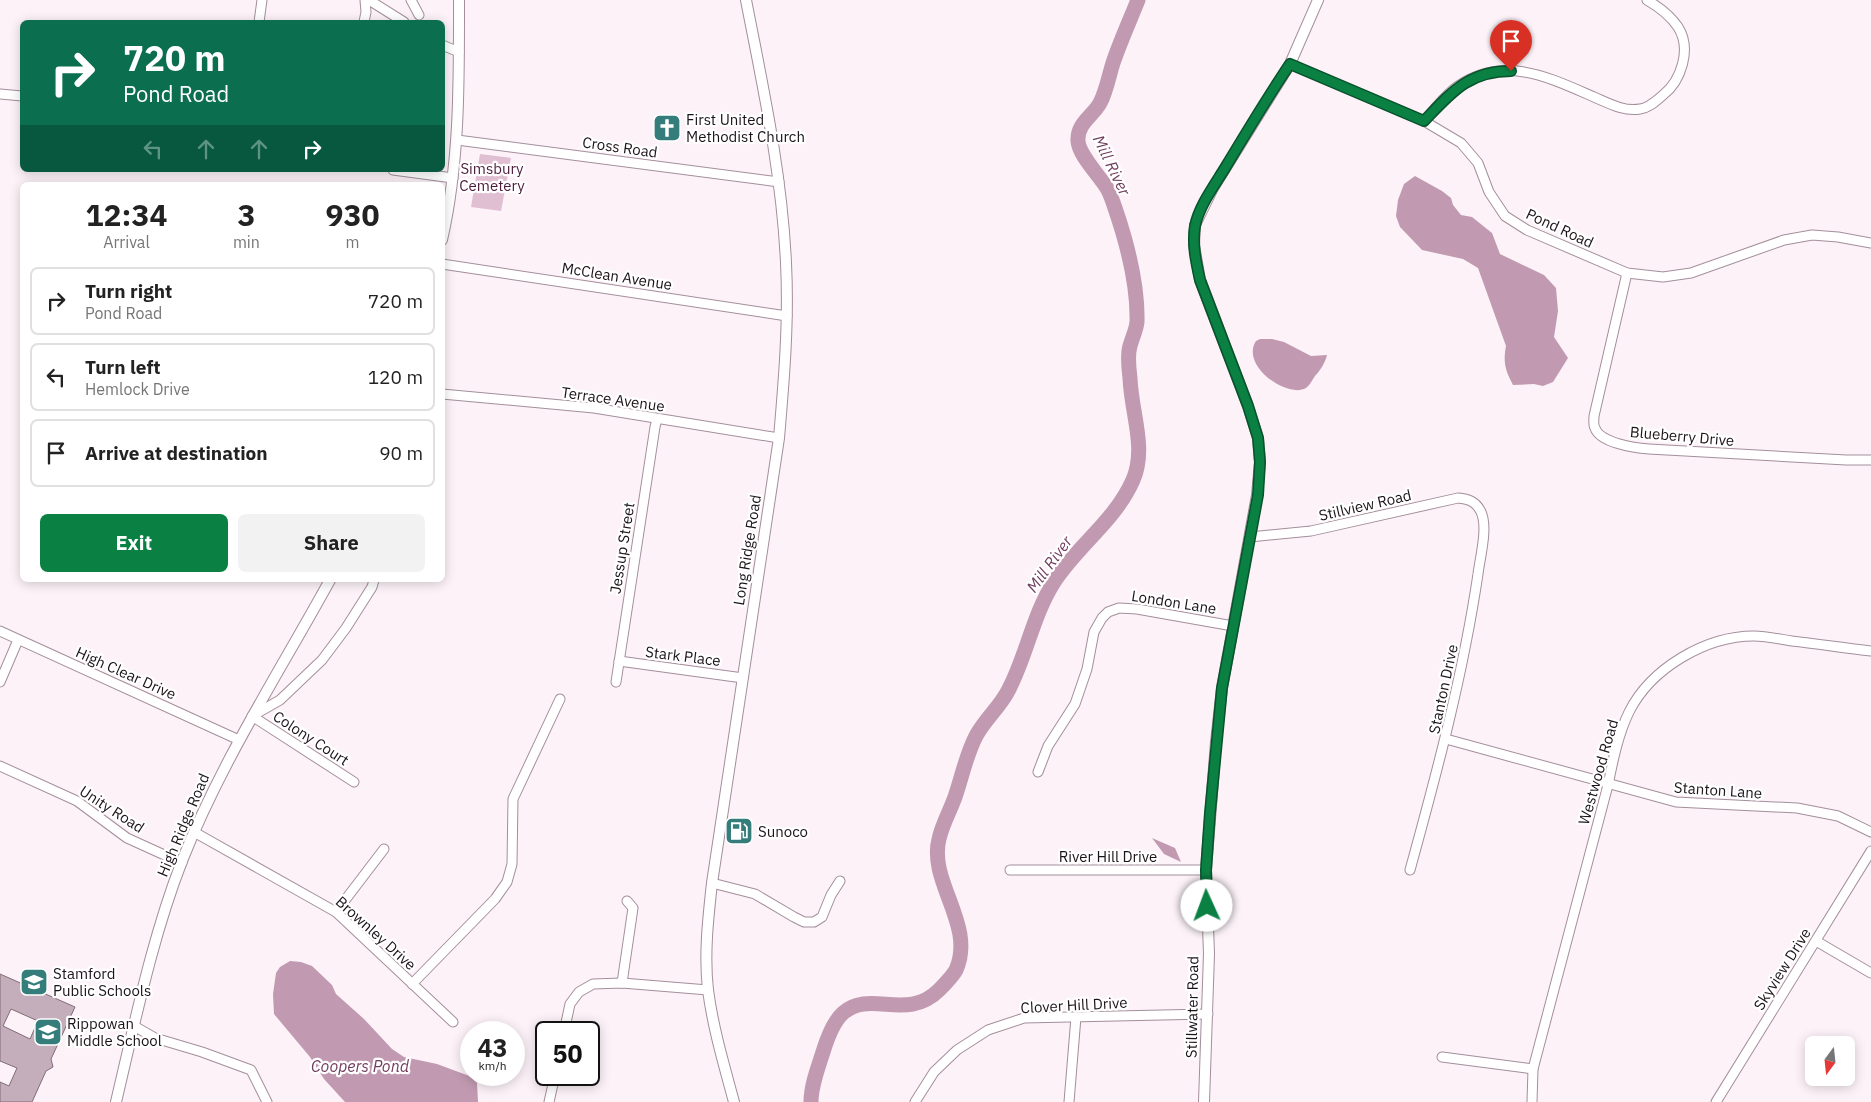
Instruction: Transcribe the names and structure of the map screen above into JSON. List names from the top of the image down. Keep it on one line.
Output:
{"streets":{"main road":["Long Ridge Road","High Ridge Road","Stillwater Road"],"street":["Cross Road","Pond Road","McClean Avenue","Terrace Avenue","Blueberry Drive","Stillview Road","Jessup Street","London Lane","Stark Place","High Clear Drive","Stanton Drive","Colony Court","Westwood Road","Stanton Lane","Unity Road","River Hill Drive","Brownley Drive","Skyview Drive","Clover Hill Drive"]},"crossings":[["Cross Road","Long Ridge Road"],["Pond Road","Blueberry Drive"],["Pond Road","Stillwater Road"],["McClean Avenue","Long Ridge Road"],["Terrace Avenue","Jessup Street"],["Terrace Avenue","Long Ridge Road"],["Stillview Road","Stanton Drive"],["Stillview Road","Stillwater Road"],["Jessup Street","Stark Place"],["Long Ridge Road","Stark Place"],["London Lane","Stillwater Road"],["High Clear Drive","High Ridge Road"],["Stanton Drive","Stanton Lane"],["Colony Court","High Ridge Road"],["Westwood Road","Stanton Lane"],["Unity Road","High Ridge Road"],["High Ridge Road","Brownley Drive"],["River Hill Drive","Stillwater Road"],["Clover Hill Drive","Stillwater Road"]],"water":["Mill River","Coopers Pond"],"parks":["Simsbury Cemetery"],"places":{"church":["First United Methodist Church"],"fuel station":["Sunoco"],"school or university":["Stamford Public Schools","Rippowan Middle School"]},"north":"bottom","page":{"turn":["720 m","Pond Road"],"eta":["12:34","Arrival","3","min","930","m"],"list":[{"name":"Turn right","note":"Pond Road","value":"720 m"},{"name":"Turn left","note":"Hemlock Drive","value":"120 m"},{"name":"Arrive at destination","value":"90 m"}],"buttons":["Exit","Share"],"speed":"43 km/h","limit":"50"}}
